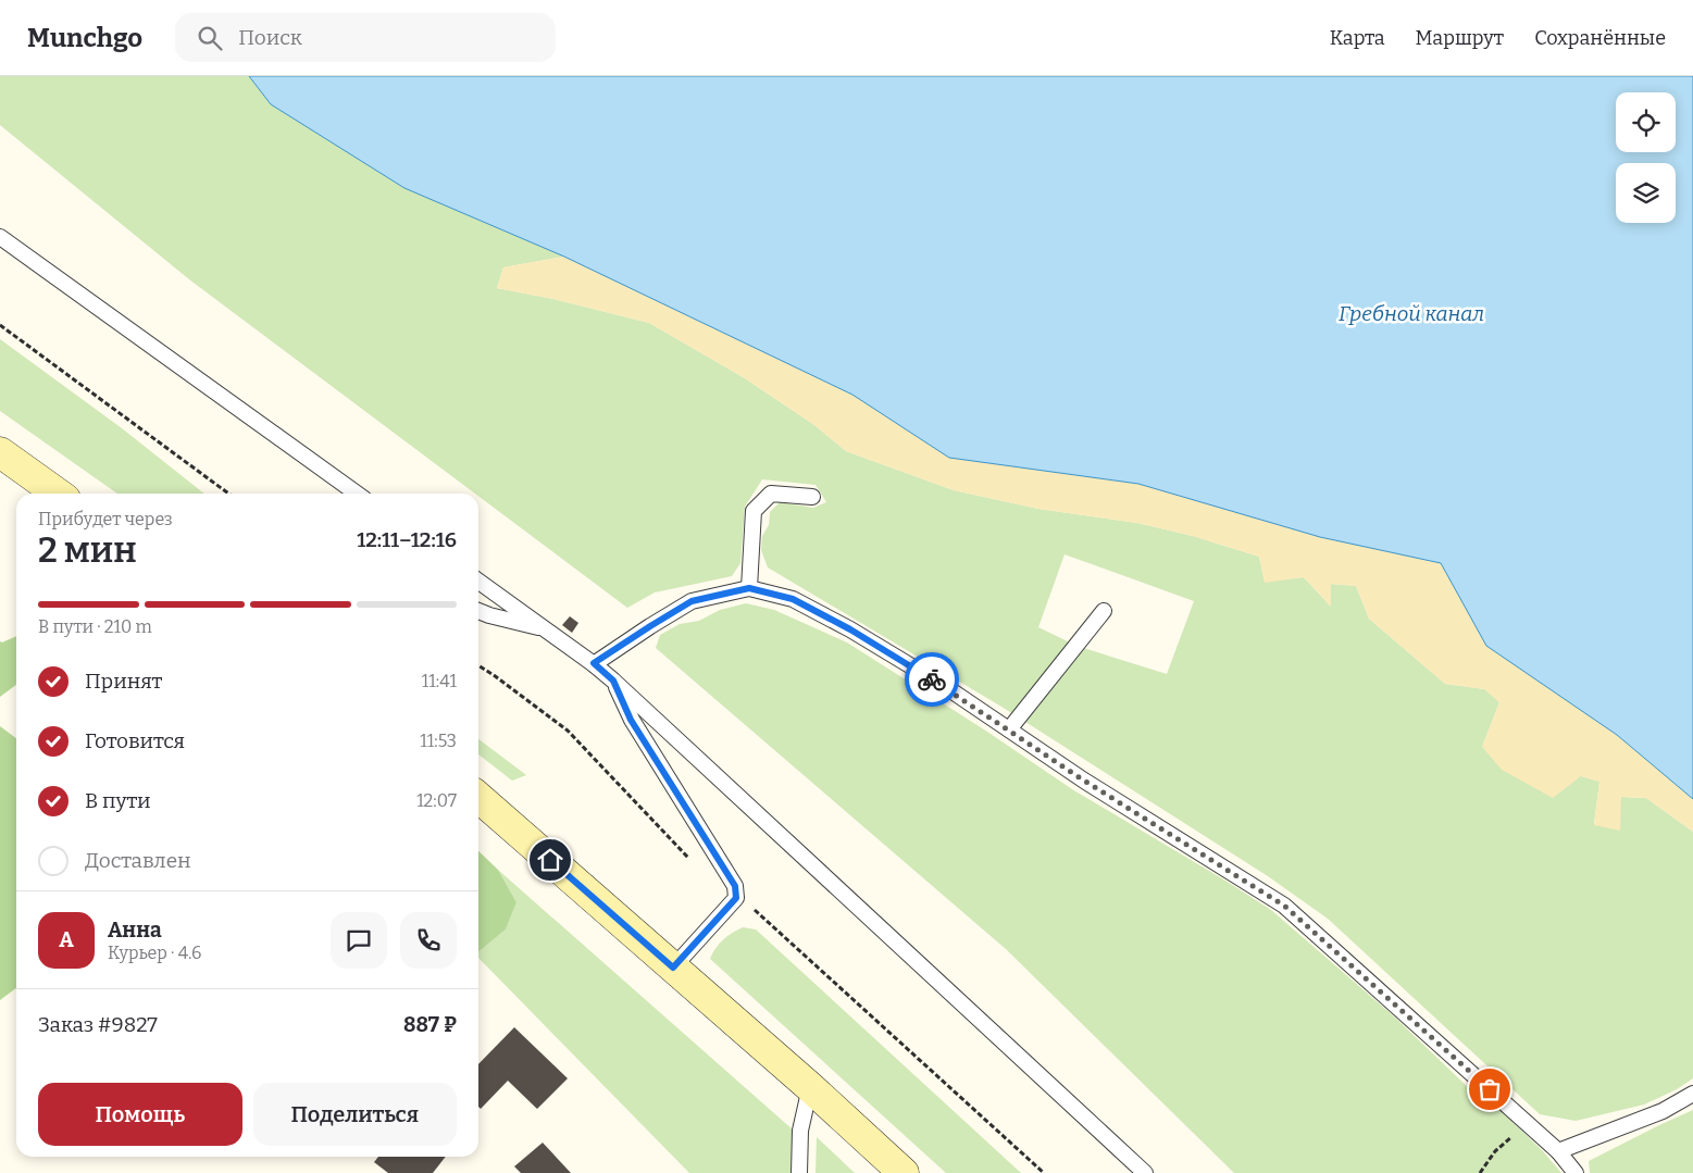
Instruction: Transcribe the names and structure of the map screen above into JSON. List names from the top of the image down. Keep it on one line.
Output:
{"water":["Гребной канал"],"page":{"header":"Munchgo","search":"Поиск","nav":["Карта","Маршрут","Сохранённые"],"heading":["2 мин","Прибудет через","12:11–12:16"],"panel":["Анна","Курьер · 4.6","Заказ #9827","887 ₽"],"bar":"В пути · 210 m","list":[["Принят","11:41"],["Готовится","11:53"],["В пути","12:07"],"Доставлен"],"round":"А","buttons":["Помощь","Поделиться"]}}
